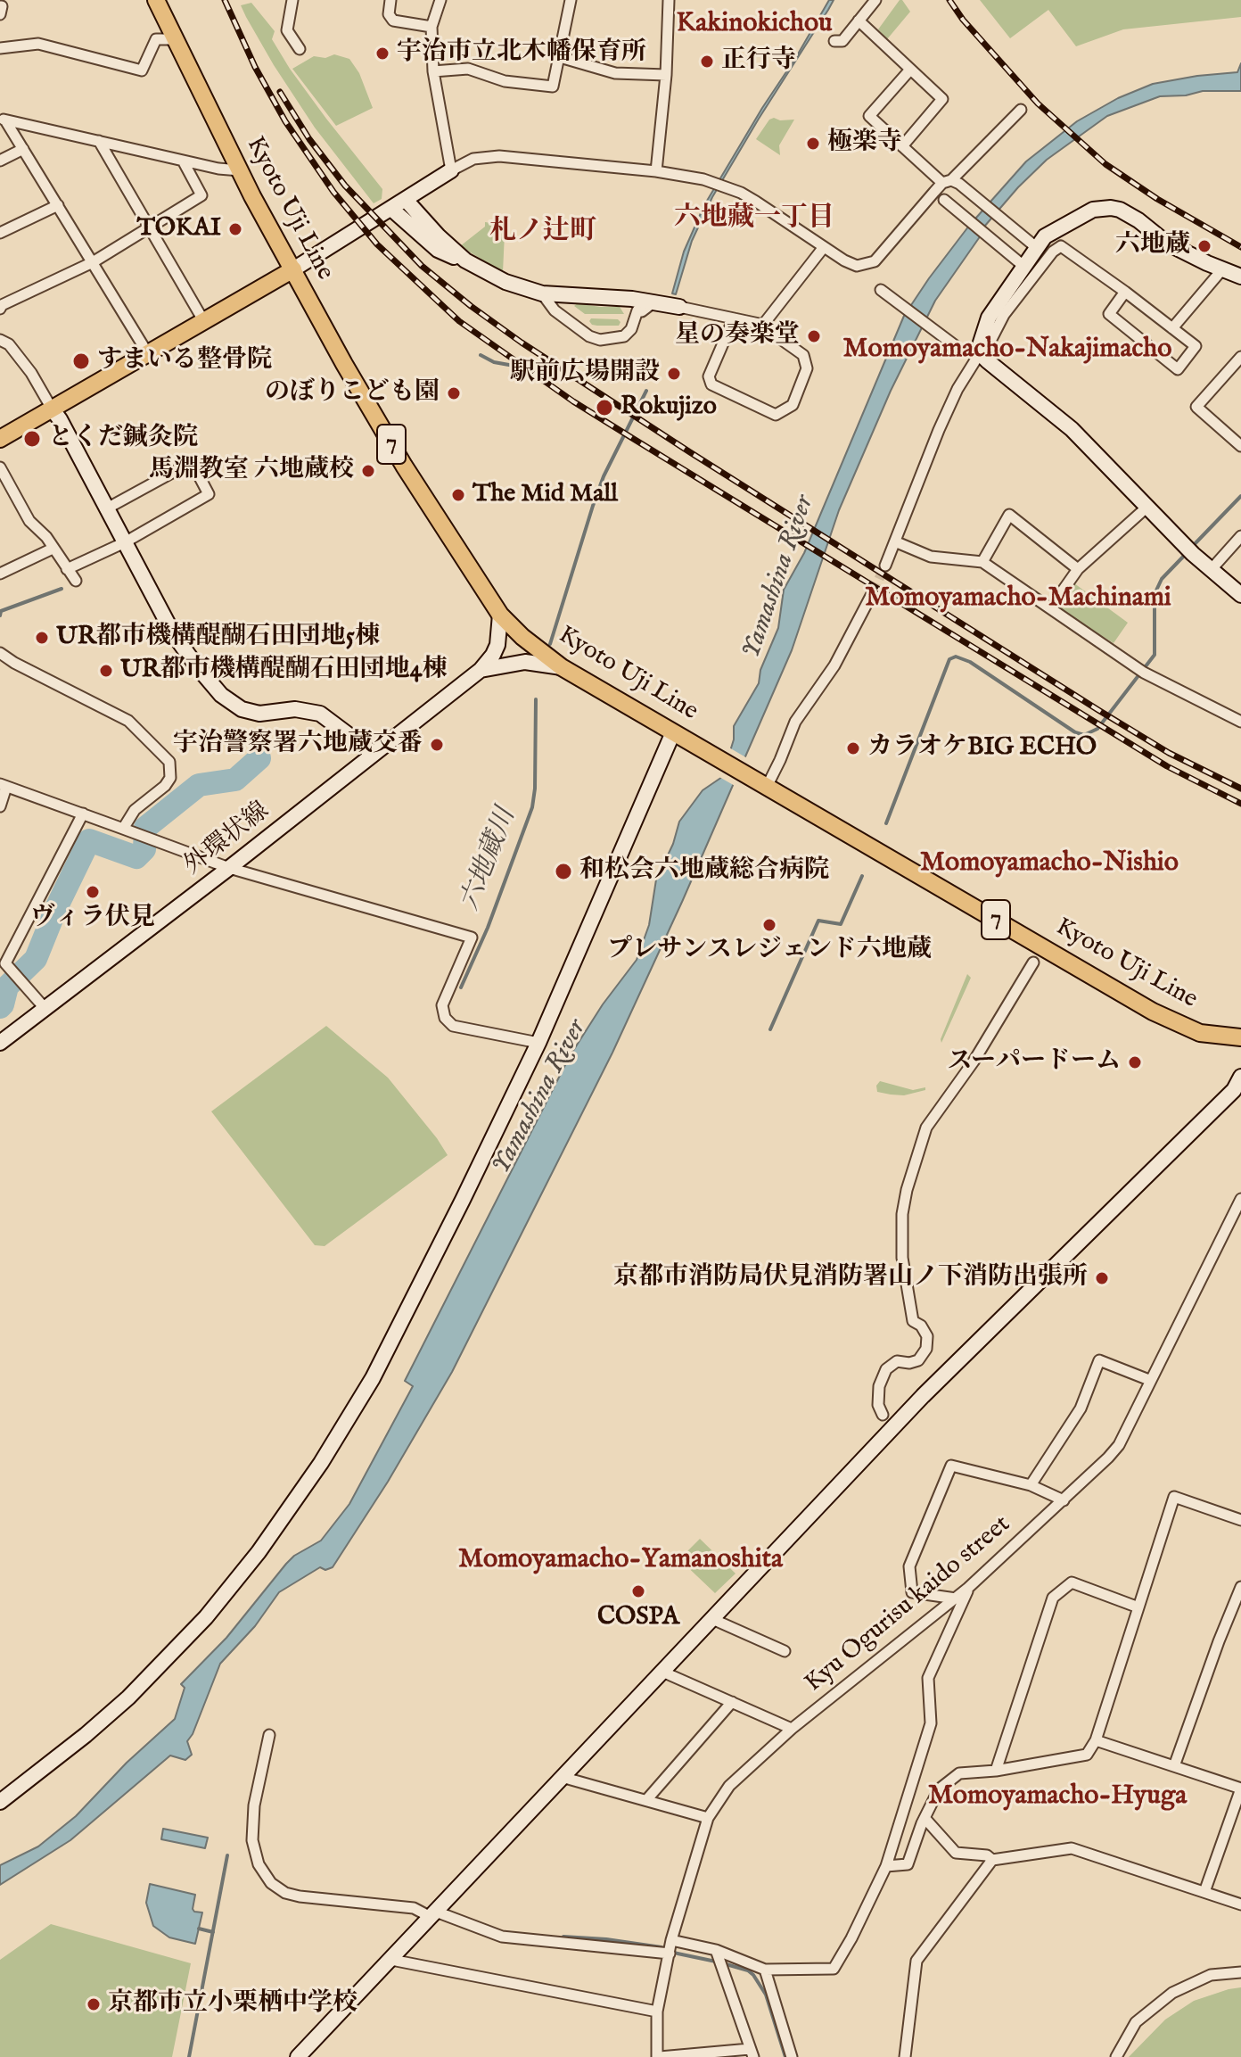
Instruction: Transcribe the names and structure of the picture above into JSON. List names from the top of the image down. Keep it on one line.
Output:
{"streets":{"main road":["Kyoto Uji Line","7"],"street":["外環状線","Kyu Ogurisu kaido street"]},"crossings":[["Kyoto Uji Line","外環状線"]],"districts":["Kakinokichou","六地藏一丁目","札ノ辻町","Momoyamacho-Nakajimacho","Momoyamacho-Machinami","Momoyamacho-Nishio","Momoyamacho-Yamanoshita","Momoyamacho-Hyuga"],"water":["Yamashina River","六地蔵川"],"places":["宇治市立北木幡保育所","正行寺","極楽寺","TOKAI","六地蔵","星の奏楽堂","すまいる整骨院","駅前広場開設","のぼりこども園","Rokujizo","とくだ鍼灸院","馬淵教室 六地蔵校","The Mid Mall","UR都市機構醍醐石田団地5棟","UR都市機構醍醐石田団地4棟","宇治警察署六地蔵交番","カラオケBIG ECHO","和松会六地蔵総合病院","ヴィラ伏見","プレサンスレジェンド六地蔵","スーパードーム","京都市消防局伏見消防署山ノ下消防出張所","COSPA","京都市立小栗栖中学校"]}
